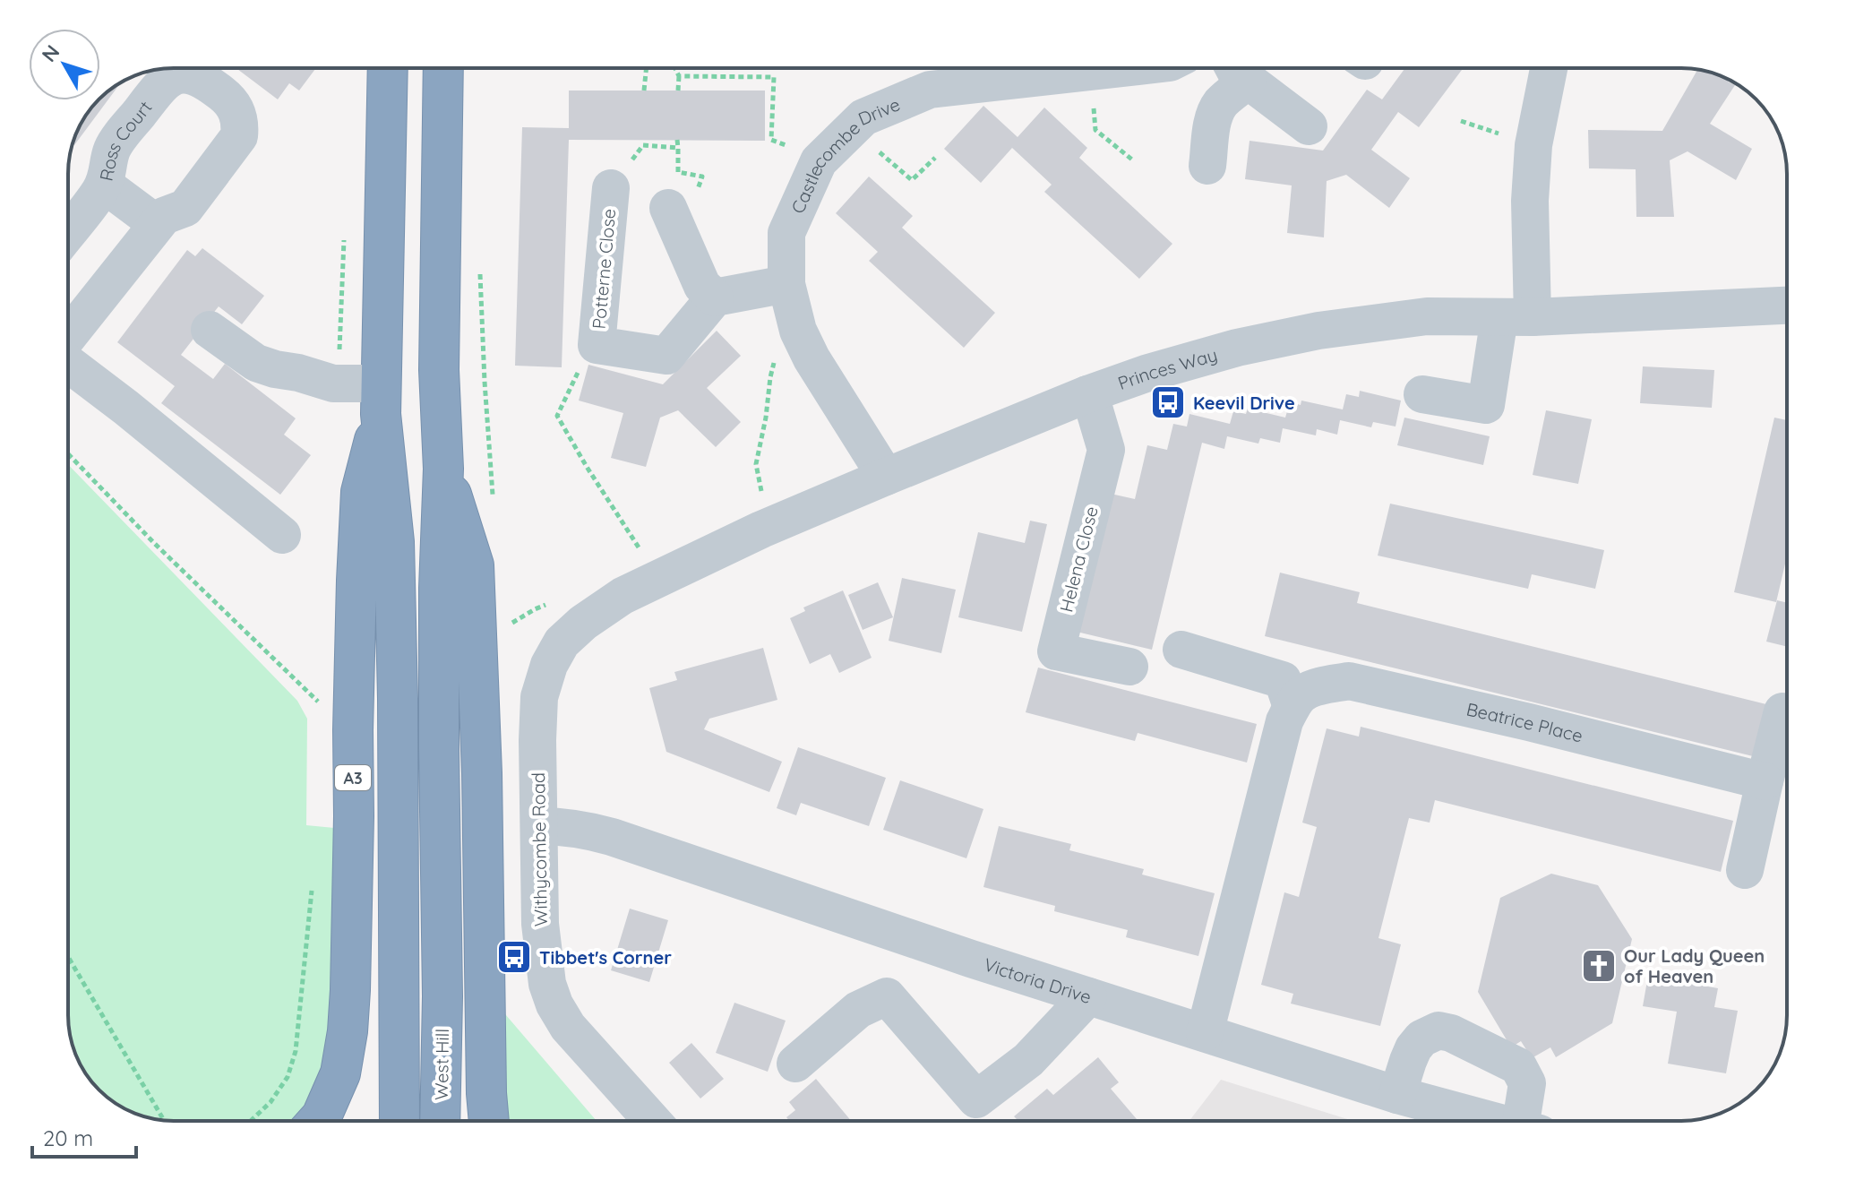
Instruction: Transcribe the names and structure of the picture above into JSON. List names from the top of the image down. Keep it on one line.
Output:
{"streets":{"highway":["A3","West Hill"],"street":["Ross Court","Castlecombe Drive","Potterne Close","Princes Way","Helena Close","Beatrice Place","Withycombe Road","Victoria Drive"]},"crossings":[["Castlecombe Drive","Princes Way"],["Princes Way","Helena Close"],["Princes Way","Withycombe Road"],["Withycombe Road","Victoria Drive"]],"places":{"bus stop":["Keevil Drive","Tibbet's Corner"],"church":["Our Lady Queen of Heaven"]},"scale_bar":"20 m","north":"top left"}
